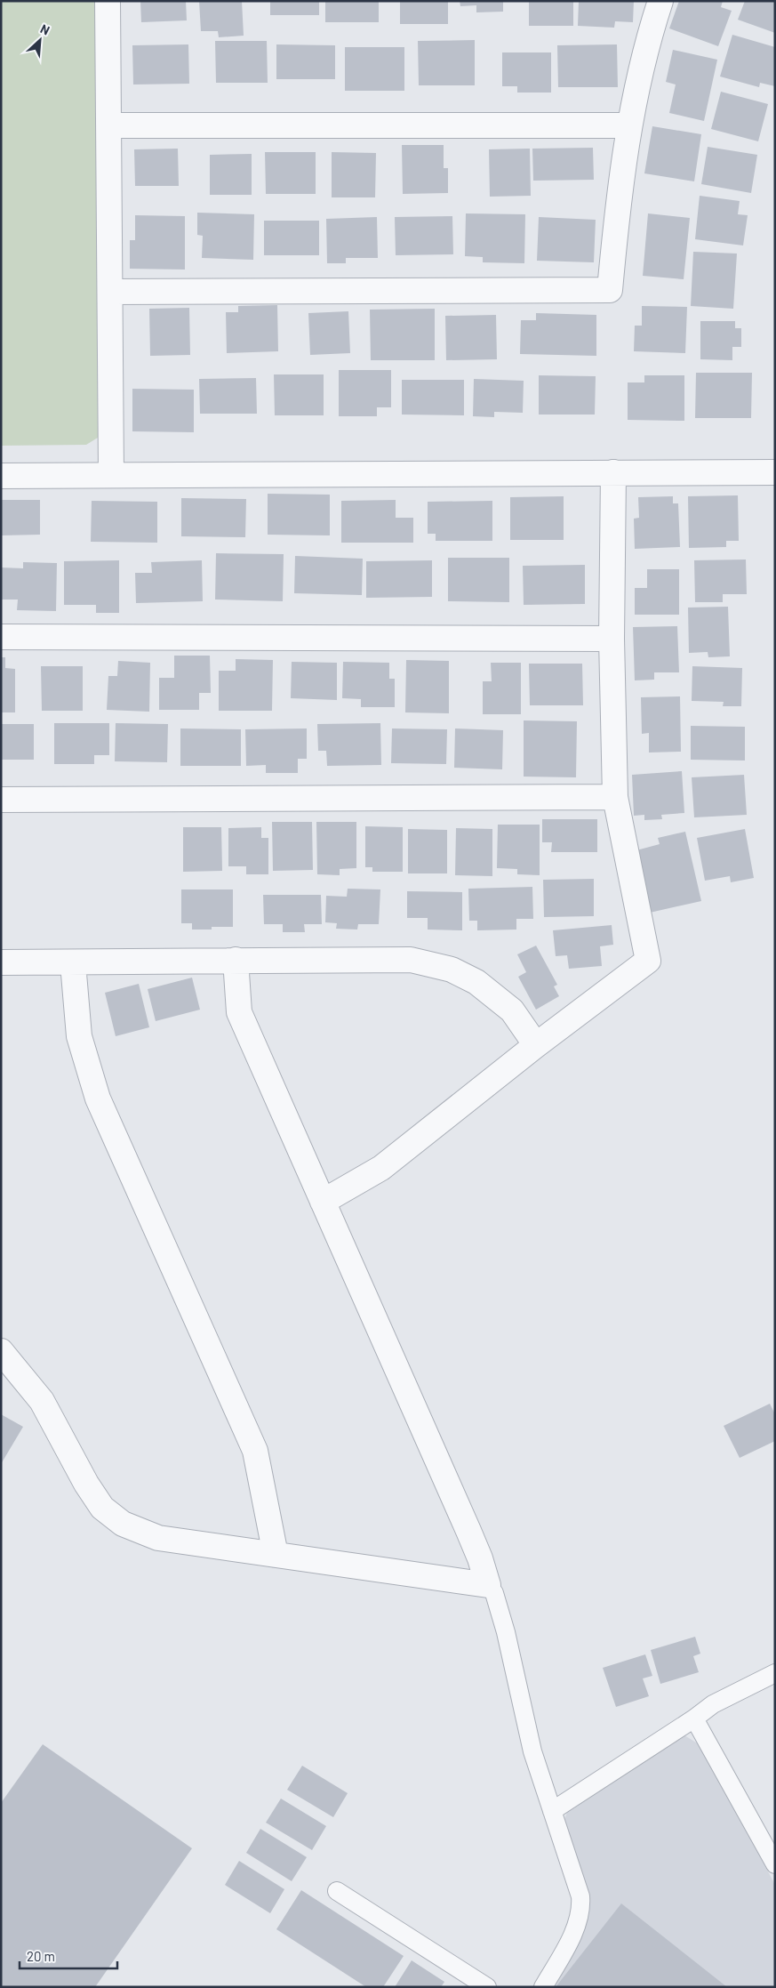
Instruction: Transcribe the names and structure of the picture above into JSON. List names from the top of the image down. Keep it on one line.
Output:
{"scale_bar":"20 m","north":"top right"}
